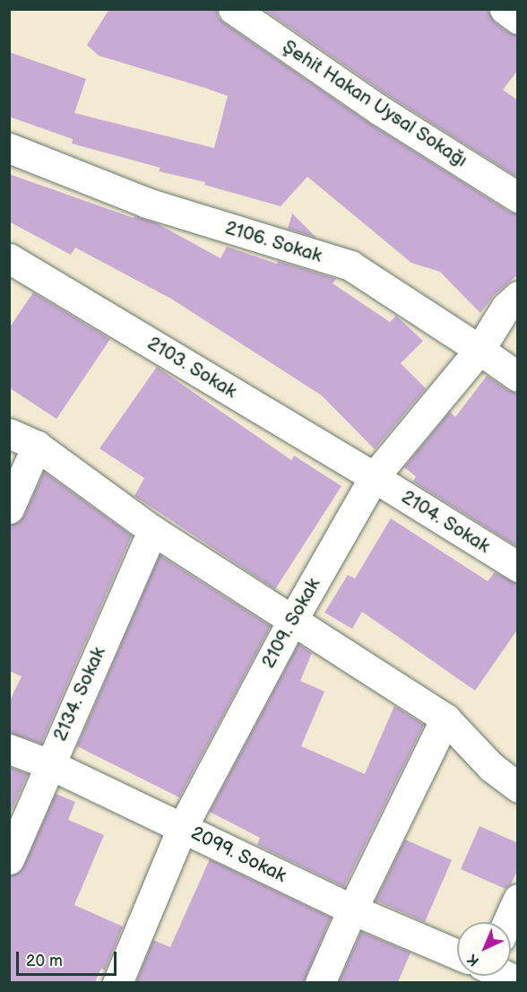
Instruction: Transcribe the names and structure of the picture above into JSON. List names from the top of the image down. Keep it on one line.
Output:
{"streets":{"street":["Şehit Hakan Uysal Sokağı","2106. Sokak","2103. Sokak","2104. Sokak","2109. Sokak","2134. Sokak","2099. Sokak"]},"crossings":[["2106. Sokak","2109. Sokak"],["2103. Sokak","2104. Sokak"],["2103. Sokak","2109. Sokak"],["2104. Sokak","2109. Sokak"],["2109. Sokak","2099. Sokak"],["2134. Sokak","2099. Sokak"]],"scale_bar":"20 m","north":"bottom left"}
